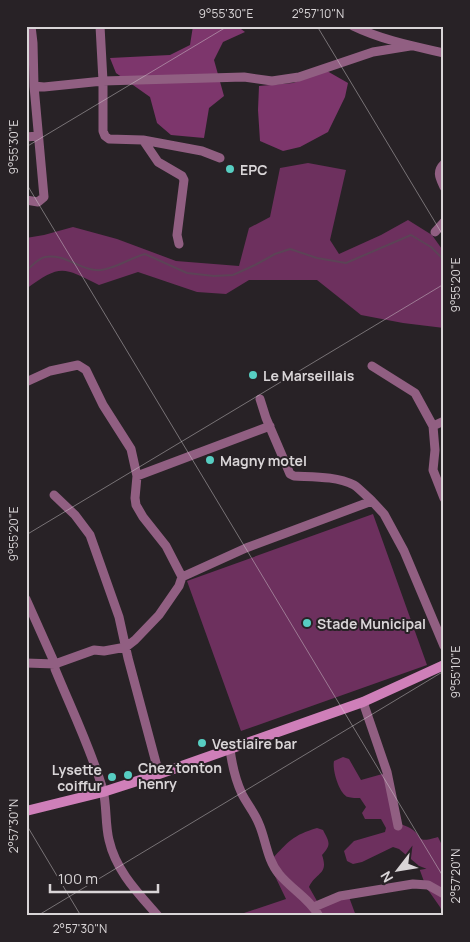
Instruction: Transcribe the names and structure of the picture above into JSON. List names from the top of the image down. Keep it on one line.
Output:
{"places":["EPC","Le Marseillais","Magny motel","Stade Municipal","Vestiaire bar","Chez tonton henry","Lysette coiffur"],"scale_bar":"100 m","north":"bottom left","coordinates":["9°55'30\"E","2°57'10\"N","9°55'20\"E","9°55'10\"E","2°57'30\"N","2°57'20\"N"]}
